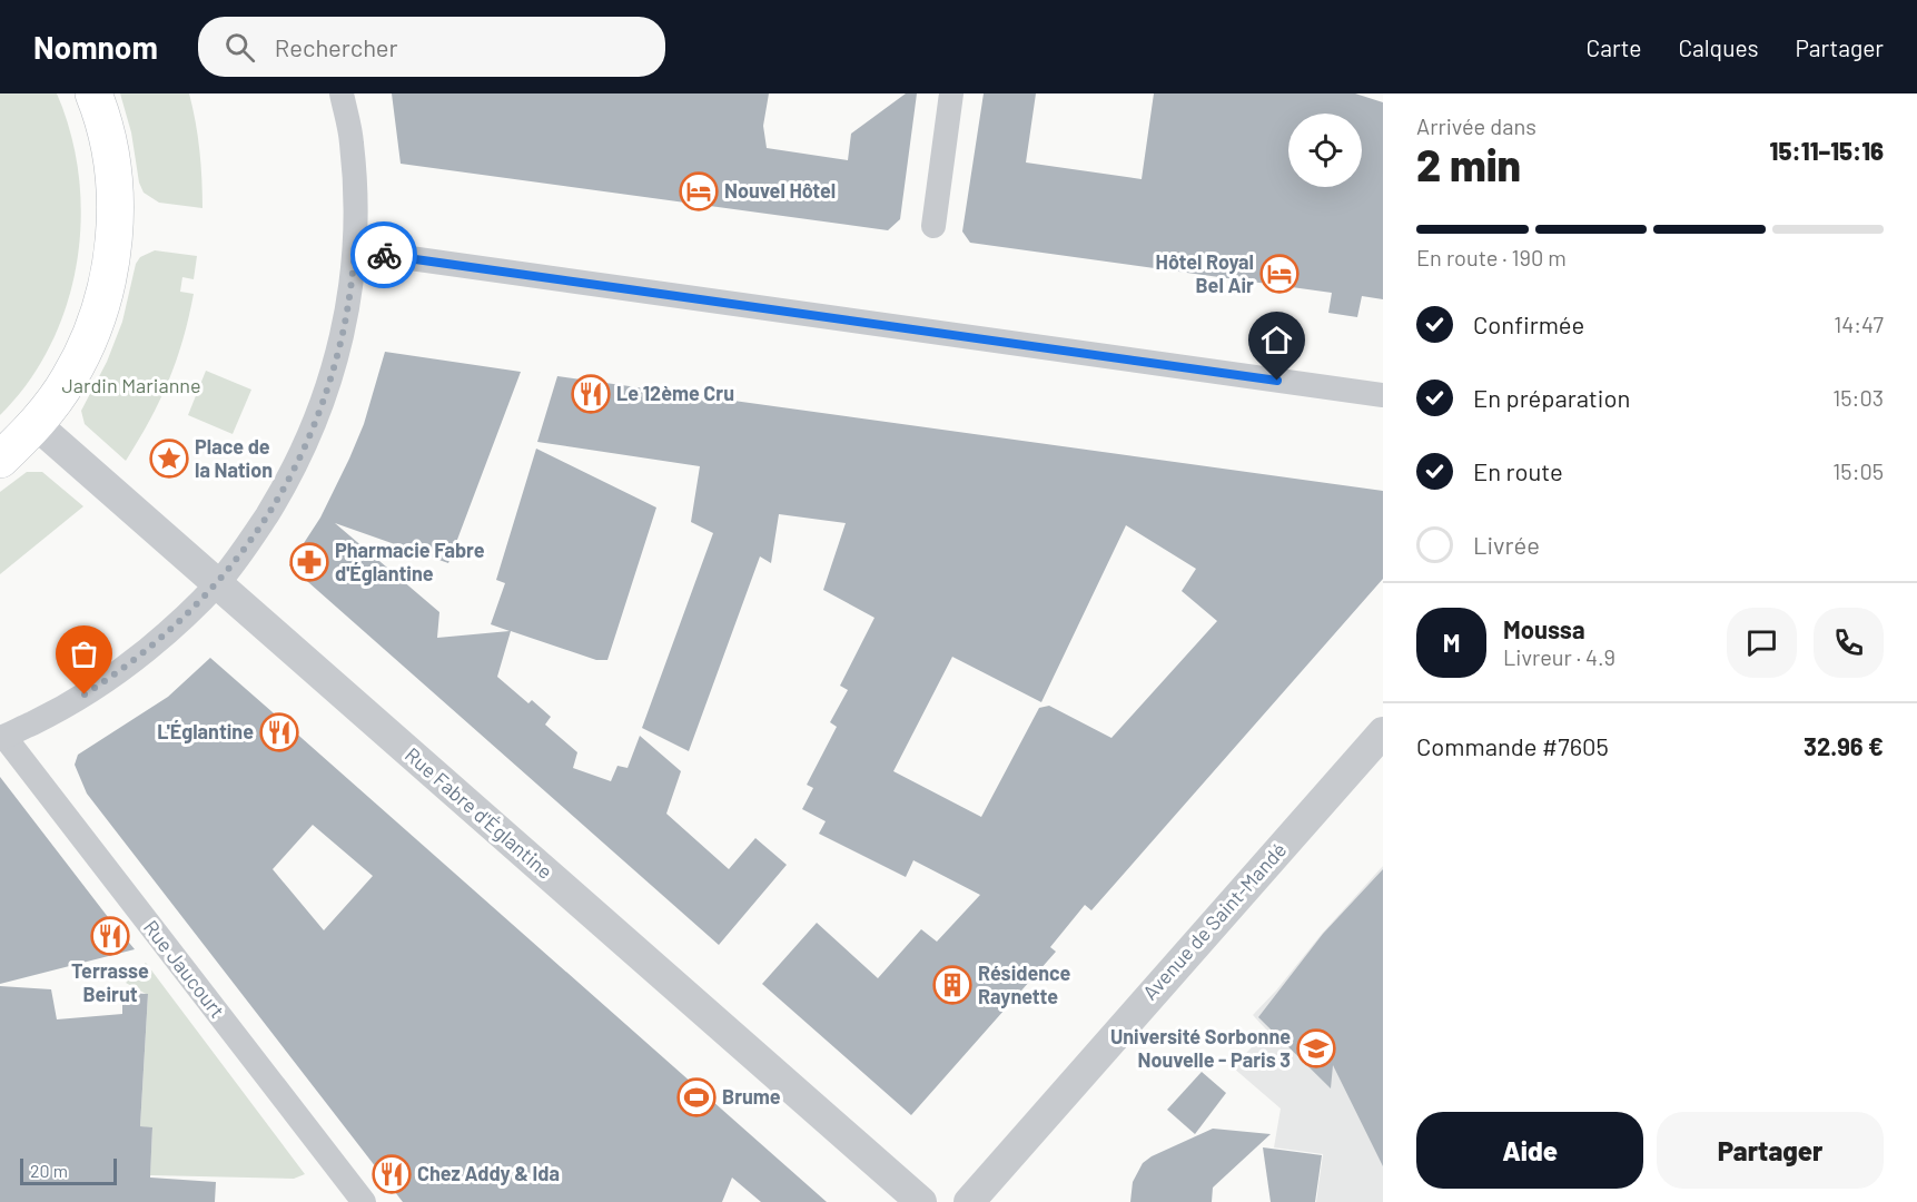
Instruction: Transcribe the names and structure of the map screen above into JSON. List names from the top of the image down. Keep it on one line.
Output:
{"streets":{"street":["Rue Fabre d'Églantine","Avenue de Saint-Mandé","Rue Jaucourt"]},"parks":["Jardin Marianne"],"places":{"hotel":["Nouvel Hôtel","Hôtel Royal Bel Air"],"restaurant":["Le 12ème Cru","L'Églantine","Terrasse Beirut","Chez Addy & Ida"],"place":["Place de la Nation"],"pharmacy":["Pharmacie Fabre d'Églantine"],"building":["Résidence Raynette"],"school or university":["Université Sorbonne Nouvelle - Paris 3"],"sports":["Brume"]},"scale_bar":"20 m","page":{"header":"Nomnom","search":"Rechercher","nav":["Carte","Calques","Partager"],"heading":["2 min","Arrivée dans","15:11–15:16"],"panel":["Moussa","Livreur · 4.9","Commande #7605","32.96 €"],"bar":"En route · 190 m","list":[["Confirmée","14:47"],["En préparation","15:03"],["En route","15:05"],"Livrée"],"round":"M","buttons":["Aide","Partager"],"scale":"20 m"}}
